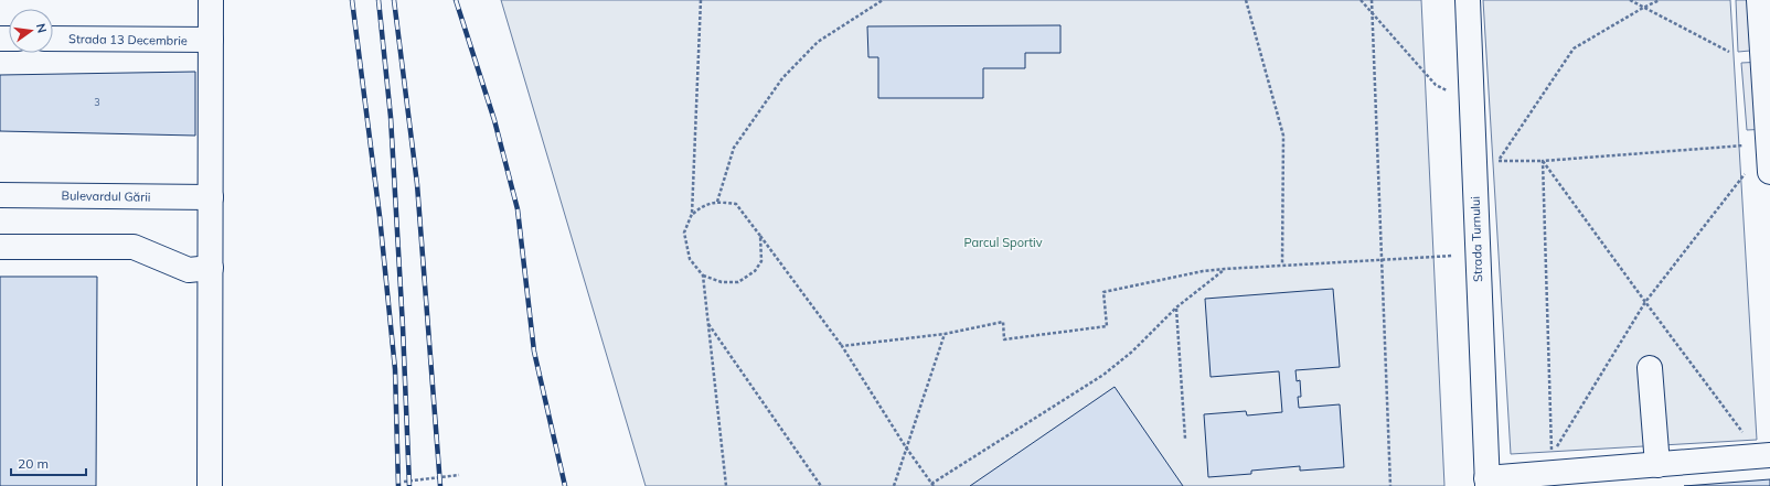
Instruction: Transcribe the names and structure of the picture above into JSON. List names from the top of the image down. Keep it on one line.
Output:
{"streets":{"street":["Strada 13 Decembrie","Bulevardul Gării","Strada Turnului"]},"parks":["Parcul Sportiv"],"house_numbers":["3"],"scale_bar":"20 m","north":"right"}
